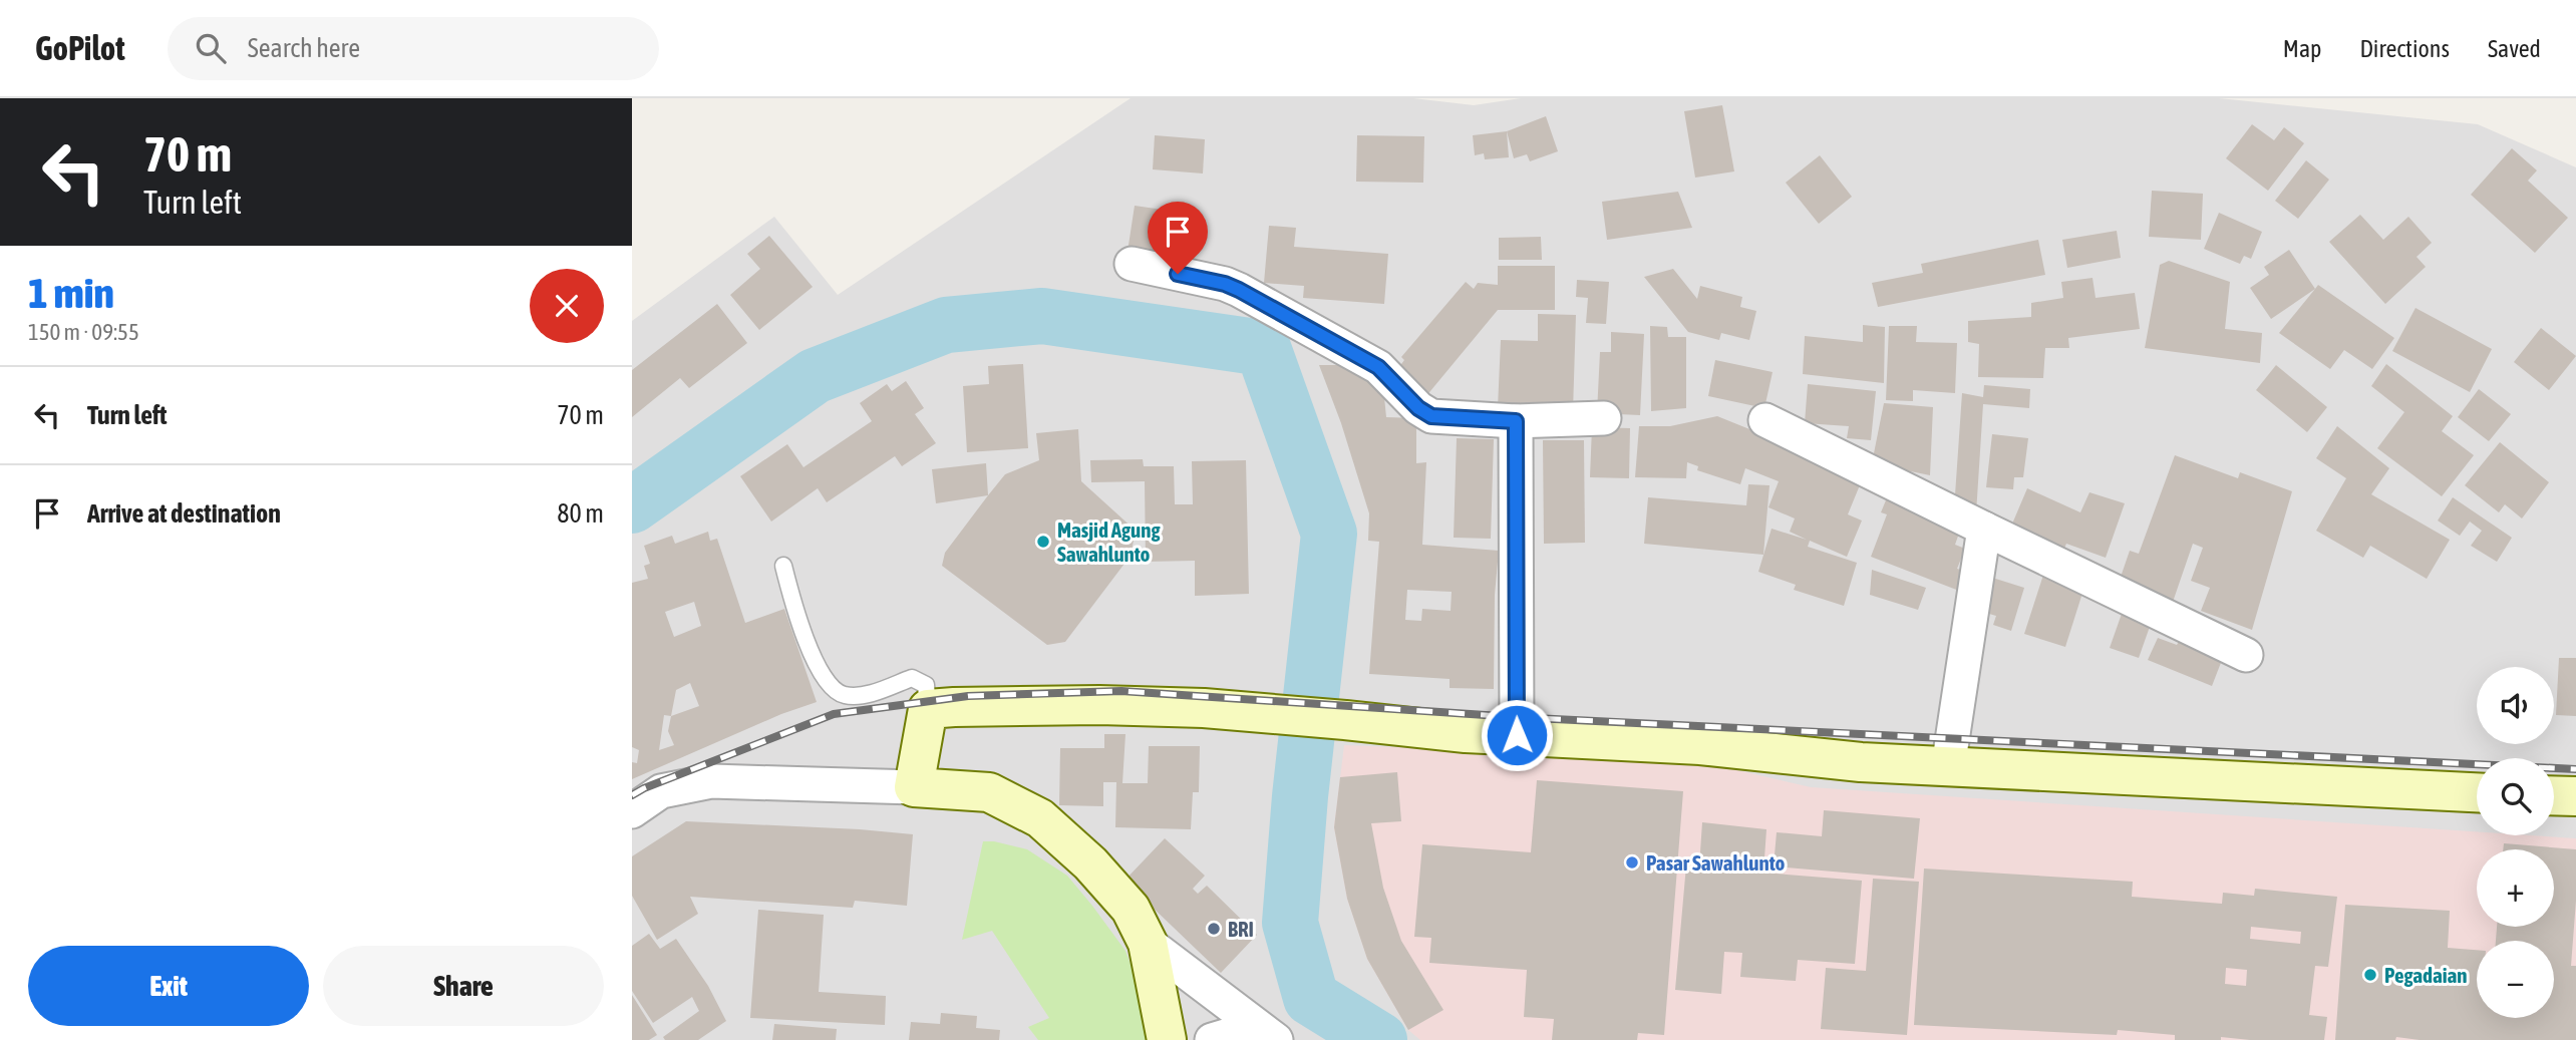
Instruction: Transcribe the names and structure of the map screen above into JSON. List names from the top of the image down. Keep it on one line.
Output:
{"places":["Masjid Agung Sawahlunto","Pasar Sawahlunto","BRI","Pegadaian"],"page":{"header":"GoPilot","search":"Search here","nav":["Map","Directions","Saved"],"turn":["70 m","Turn left"],"heading":["1 min","150 m · 09:55"],"list":[{"name":"Turn left","value":"70 m"},{"name":"Arrive at destination","value":"80 m"}],"map_buttons":["+","−"],"buttons":["Exit","Share"]}}
